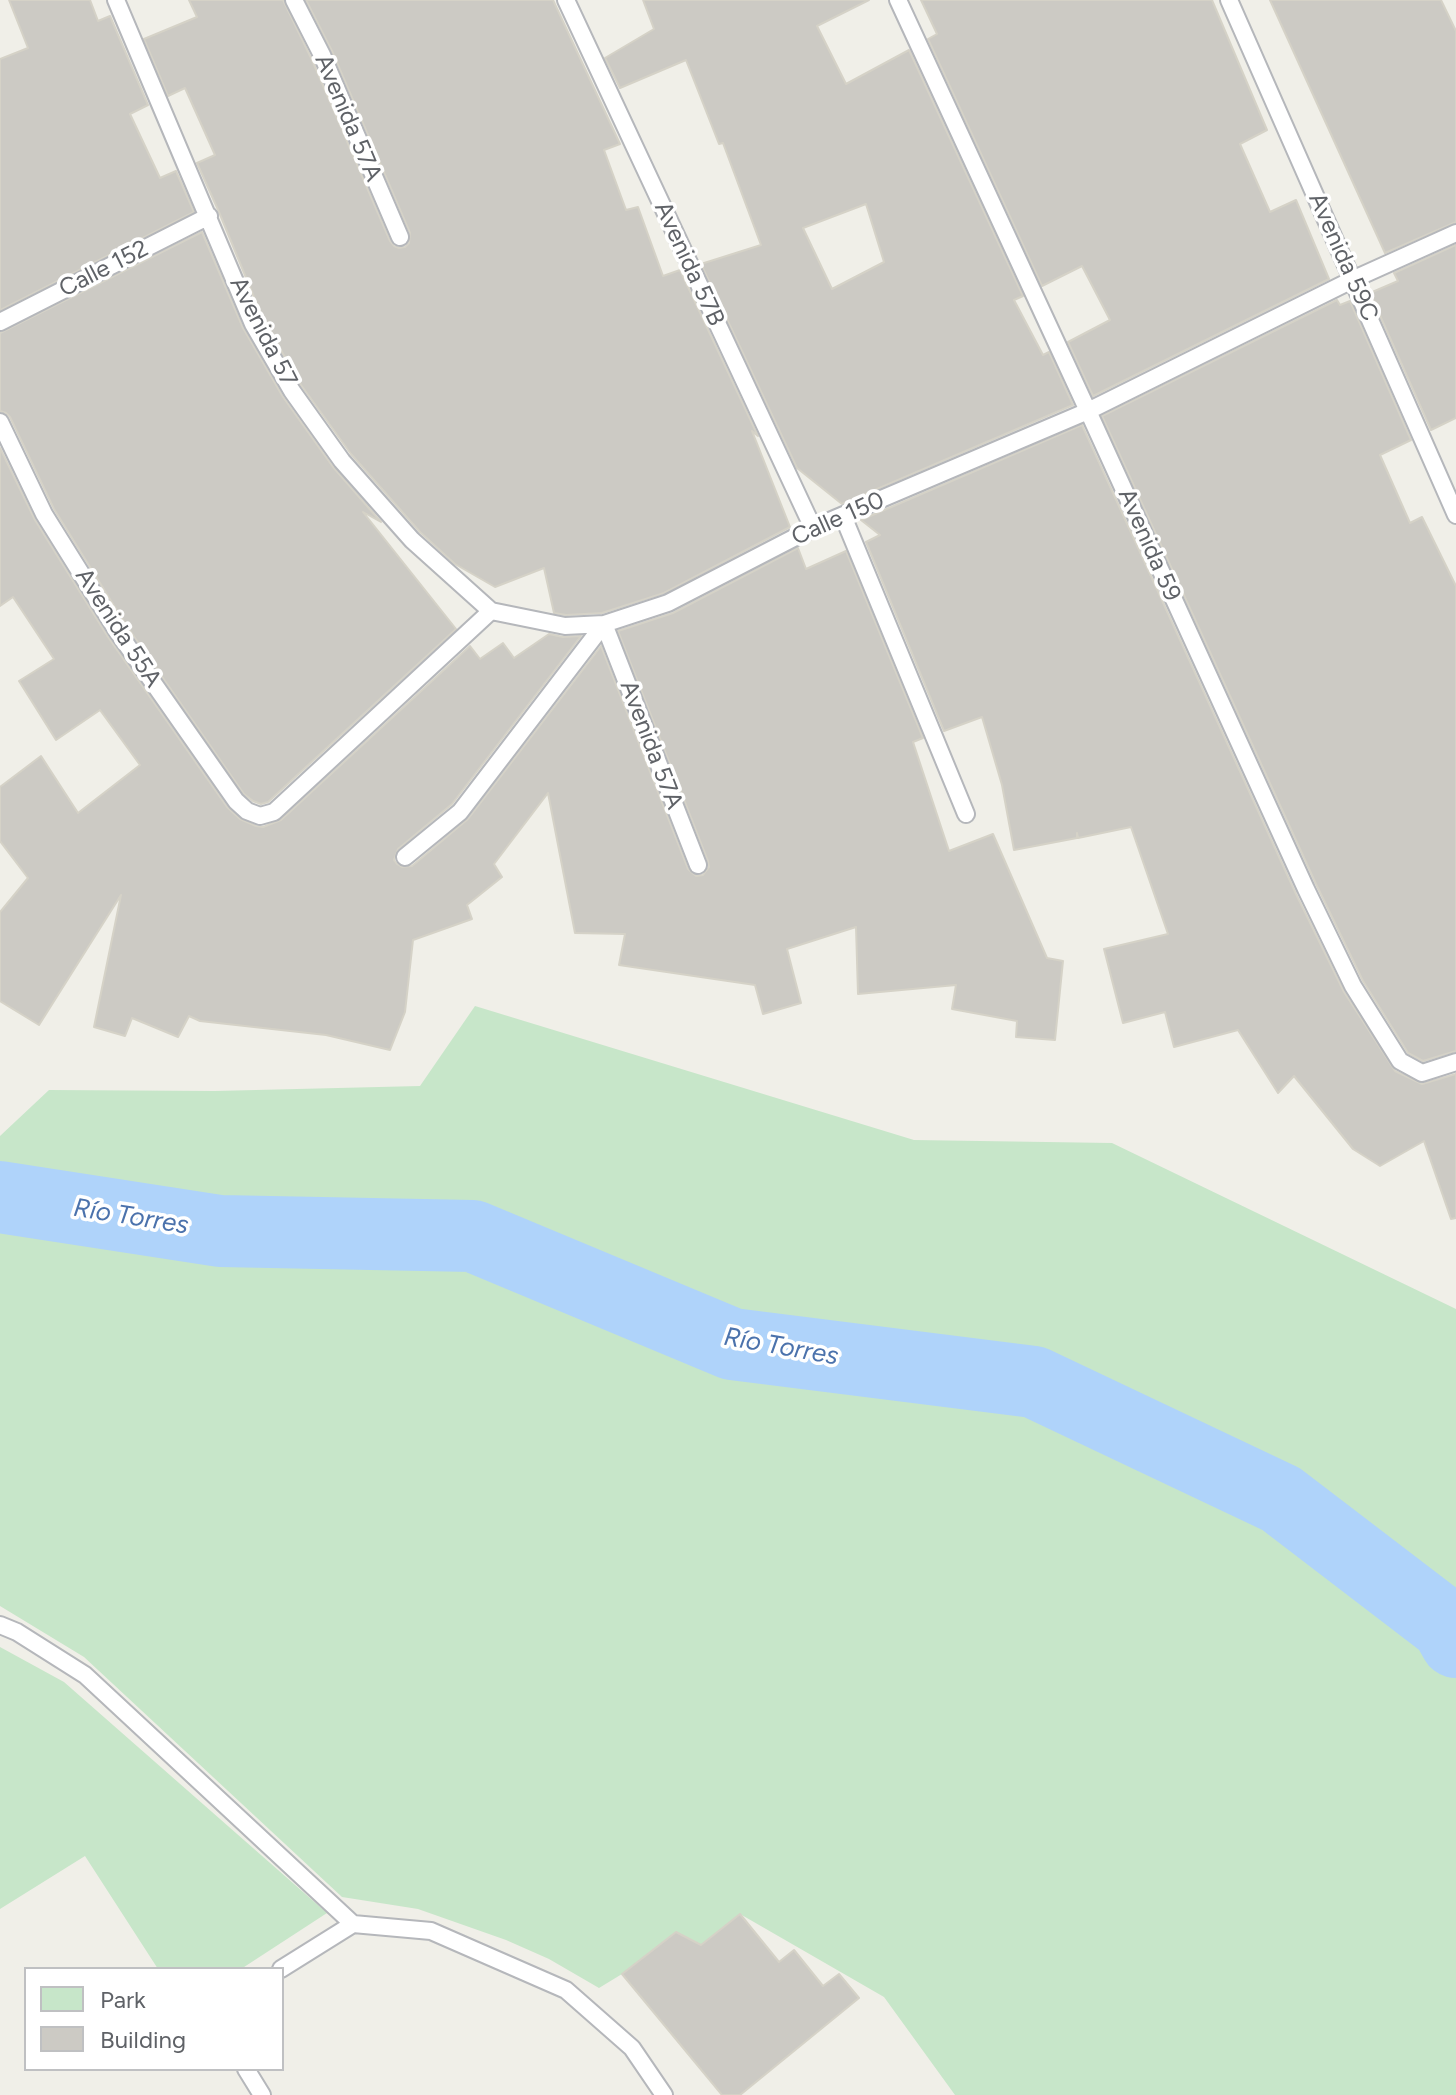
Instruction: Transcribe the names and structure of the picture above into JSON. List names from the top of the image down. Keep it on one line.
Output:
{"streets":{"lane":["Avenida 57A","Avenida 59C","Avenida 57B","Calle 152","Avenida 57","Calle 150","Avenida 59","Avenida 55A"]},"crossings":[["Avenida 57A","Calle 150"],["Avenida 59C","Calle 150"],["Avenida 57B","Calle 150"],["Calle 152","Avenida 57"],["Avenida 57","Calle 150"],["Avenida 57","Avenida 55A"],["Calle 150","Avenida 59"],["Calle 150","Avenida 55A"]],"water":["Río Torres"],"legend":["Park","Building"]}
